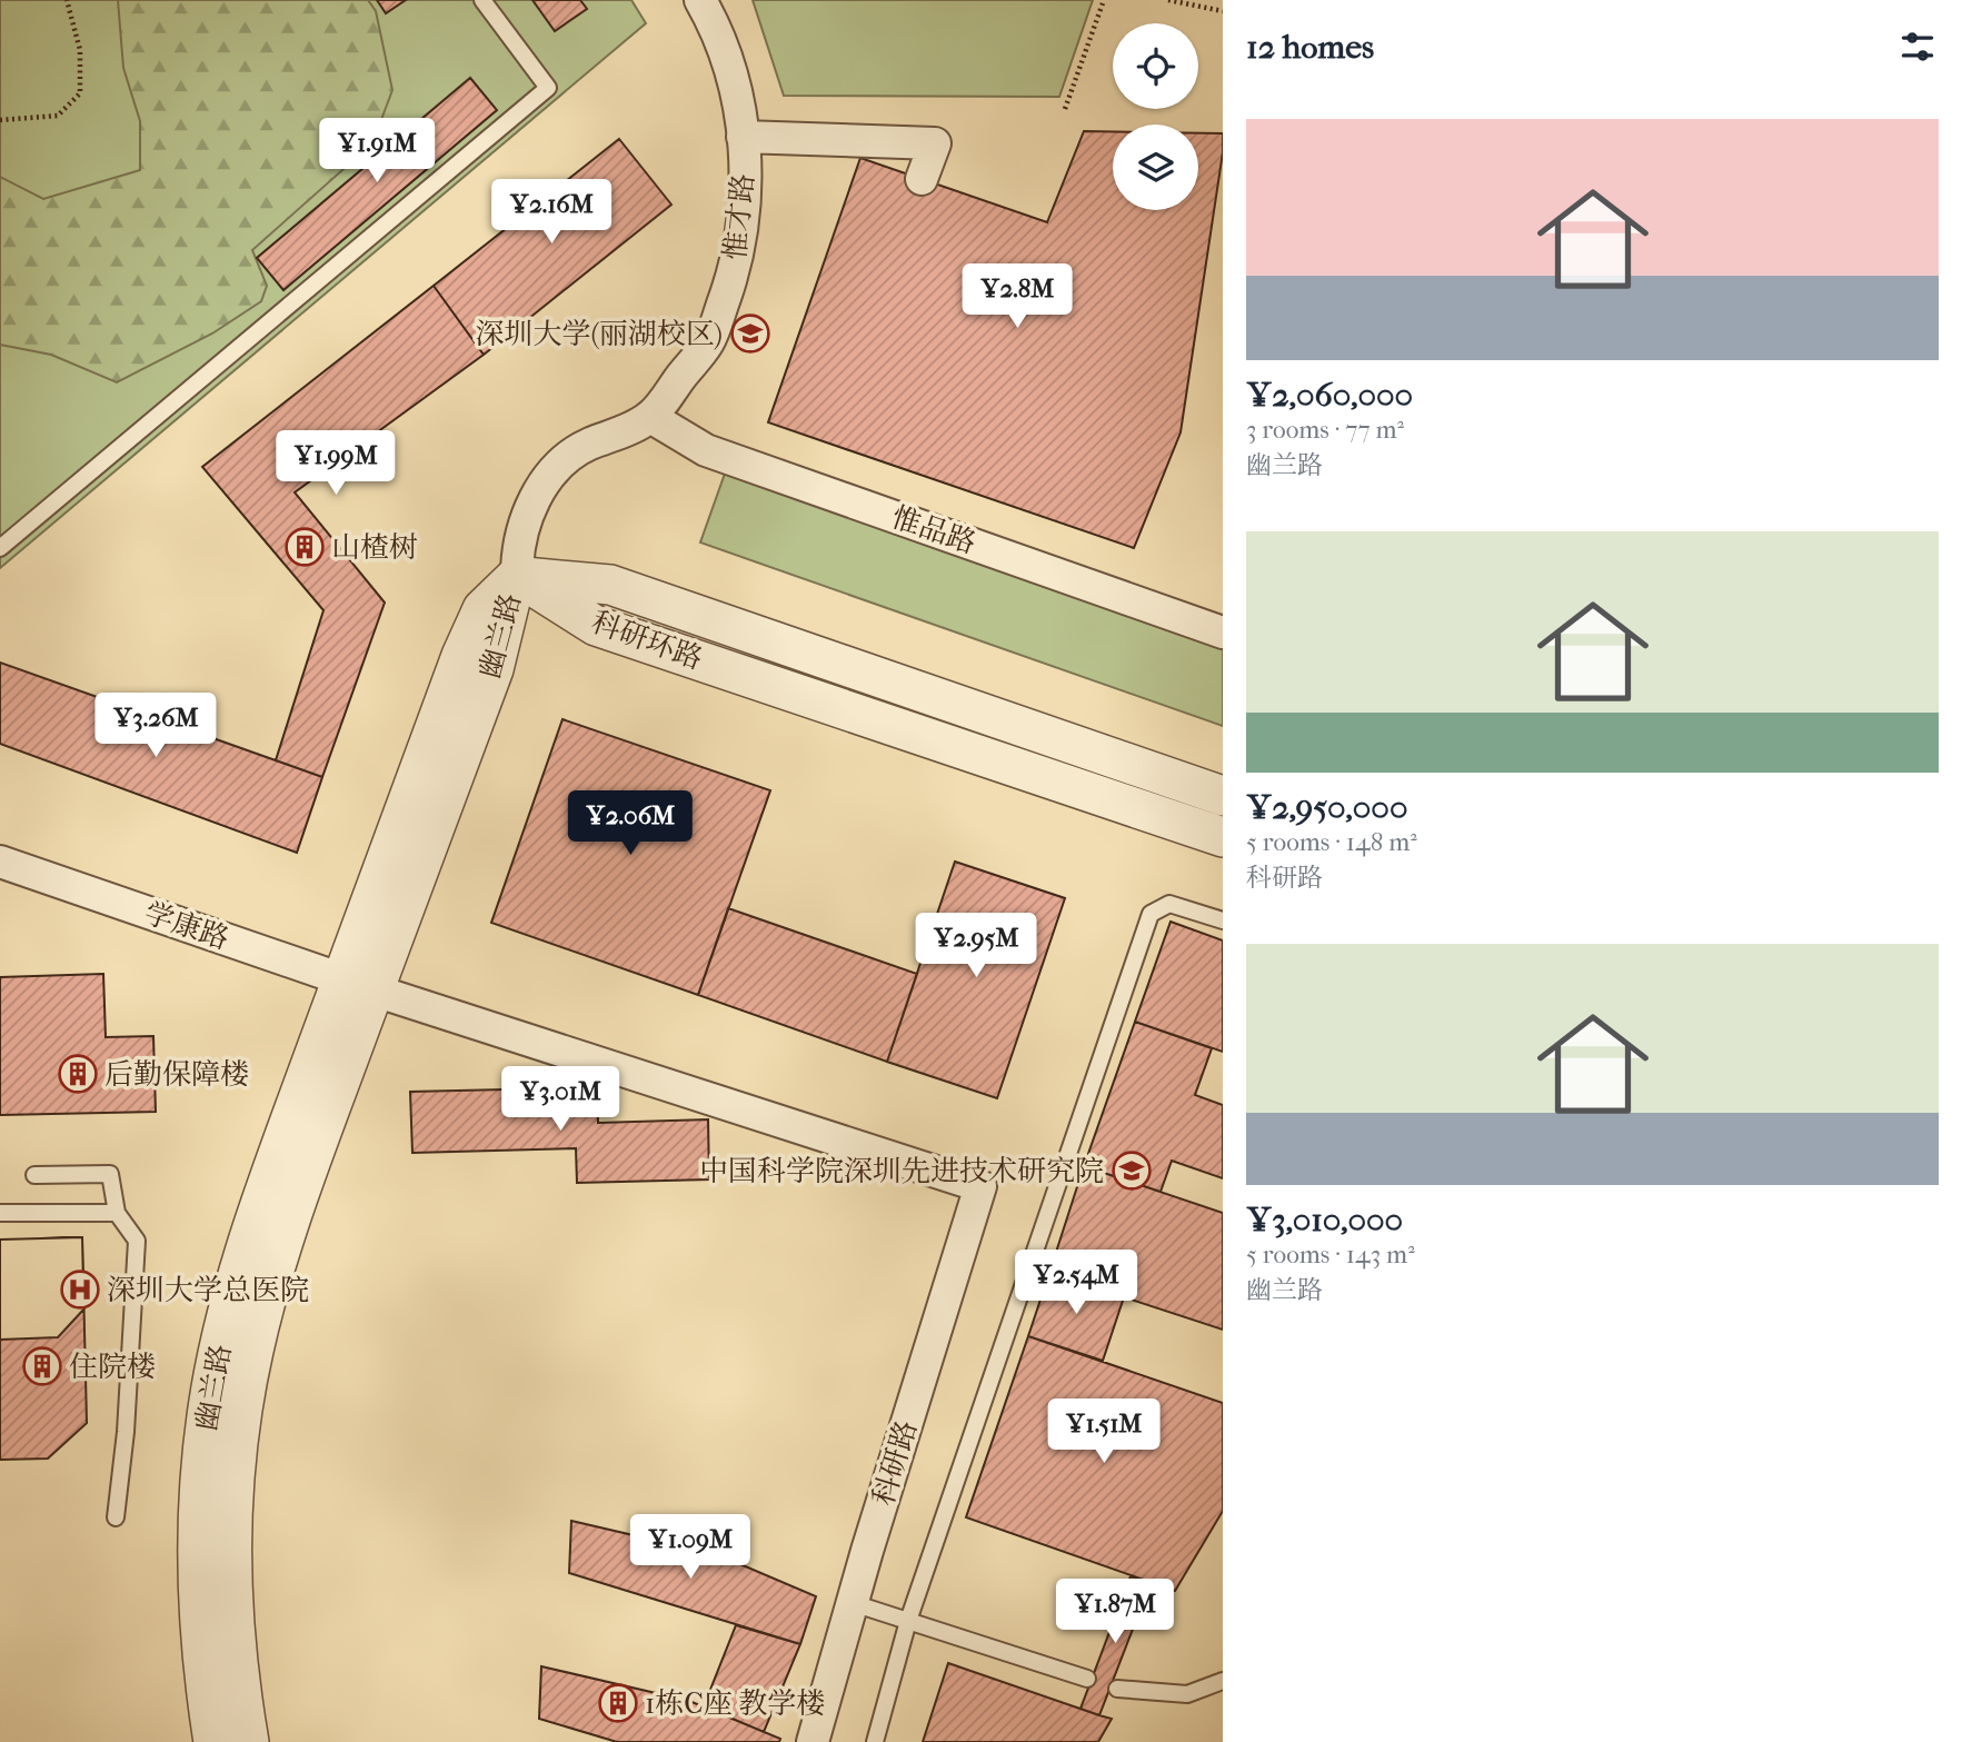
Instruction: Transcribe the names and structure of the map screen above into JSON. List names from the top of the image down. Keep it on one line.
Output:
{"streets":{"street":["惟才路","惟品路","幽兰路","科研环路","学康路","科研路"]},"crossings":[["惟才路","惟品路"],["幽兰路","科研环路"],["幽兰路","学康路"],["学康路","科研路"]],"places":{"school or university":["深圳大学(丽湖校区)","中国科学院深圳先进技术研究院"],"building":["山楂树","后勤保障楼","住院楼","1栋C座 教学楼"],"hospital":["深圳大学总医院"]},"page":{"heading":"12 homes","list":[{"name":"¥2,060,000","note":"3 rooms · 77 m² · 幽兰路"},{"name":"¥2,950,000","note":"5 rooms · 148 m² · 科研路"},{"name":"¥3,010,000","note":"5 rooms · 143 m² · 幽兰路"}],"price":["¥1.91M","¥2.16M","¥2.8M","¥1.99M","¥3.26M","¥2.06M","¥2.95M","¥3.01M","¥2.54M","¥1.51M","¥1.09M","¥1.87M"]}}
